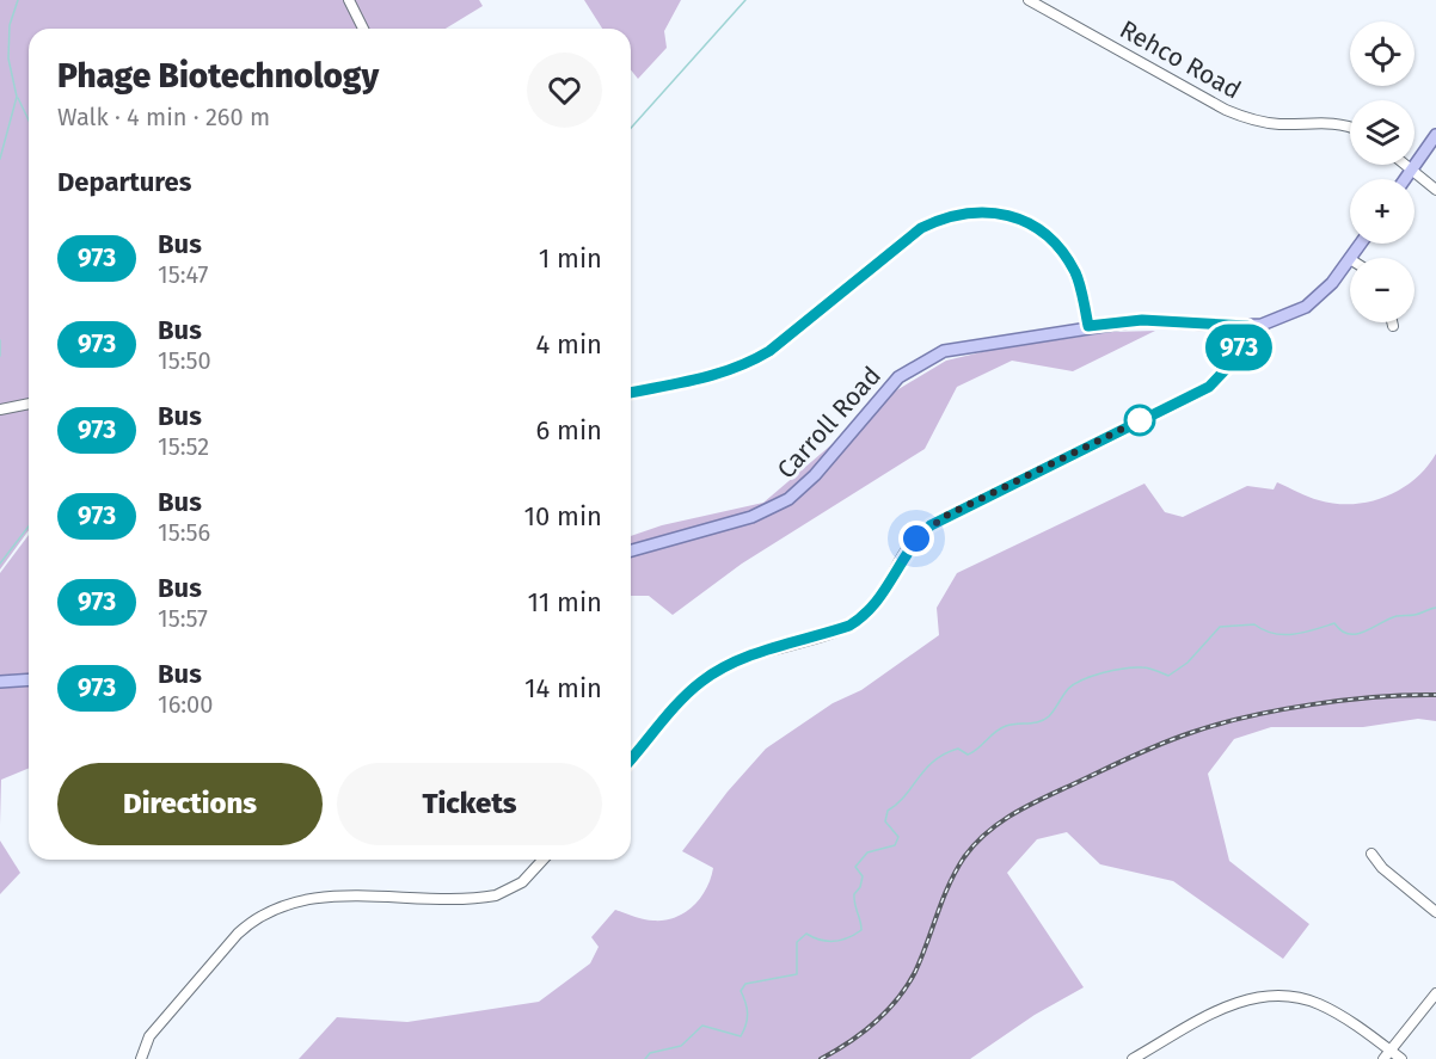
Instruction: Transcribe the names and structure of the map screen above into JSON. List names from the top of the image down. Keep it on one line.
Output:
{"streets":{"main road":["Carroll Road"],"street":["Rehco Road"]},"lines":["bus line 973"],"page":{"on_map":"973","map_buttons":["+","−"],"heading":[["Phage Biotechnology","Walk · 4 min · 260 m"],"Departures"],"list":[{"mark":"973","name":"Bus","note":"15:47","value":"1 min"},{"mark":"973","name":"Bus","note":"15:50","value":"4 min"},{"mark":"973","name":"Bus","note":"15:52","value":"6 min"},{"mark":"973","name":"Bus","note":"15:56","value":"10 min"},{"mark":"973","name":"Bus","note":"15:57","value":"11 min"},{"mark":"973","name":"Bus","note":"16:00","value":"14 min"}],"buttons":["Directions","Tickets"]}}
